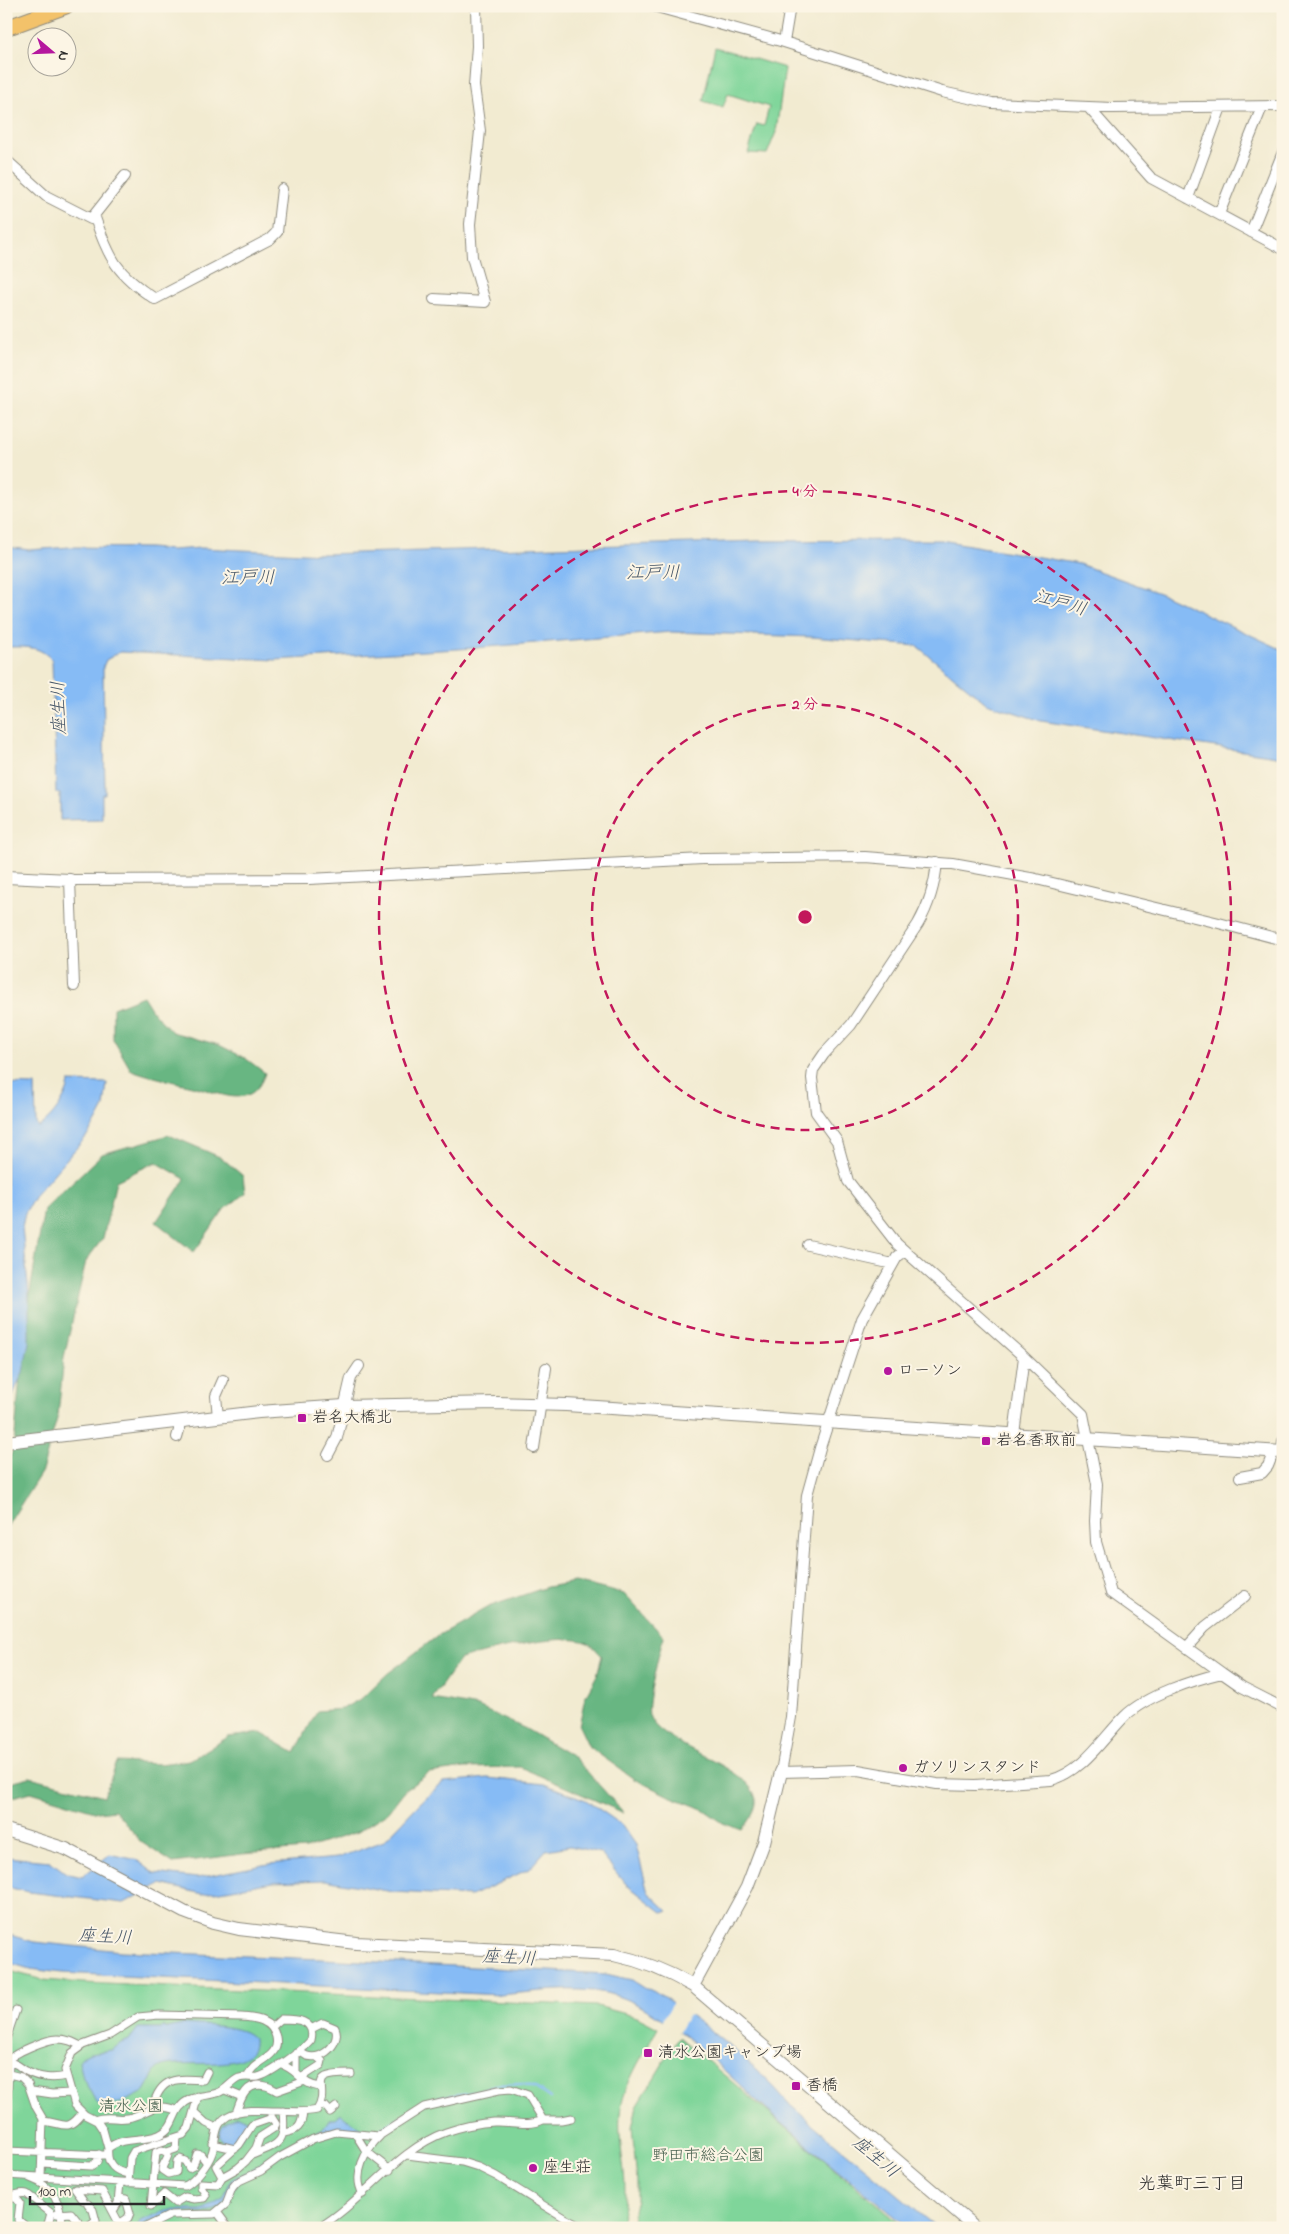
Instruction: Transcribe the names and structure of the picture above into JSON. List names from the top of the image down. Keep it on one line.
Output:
{"districts":["光葉町三丁目"],"water":["江戸川","座生川"],"parks":["清水公園","野田市総合公園"],"places":{"other":["ローソン","ガソリンスタンド","座生荘"],"transit":["岩名大橋北","岩名香取前","清水公園キャンプ場","香橋"]},"scale_bar":"100 m","north":"right","rings":["4 分","2 分"]}
